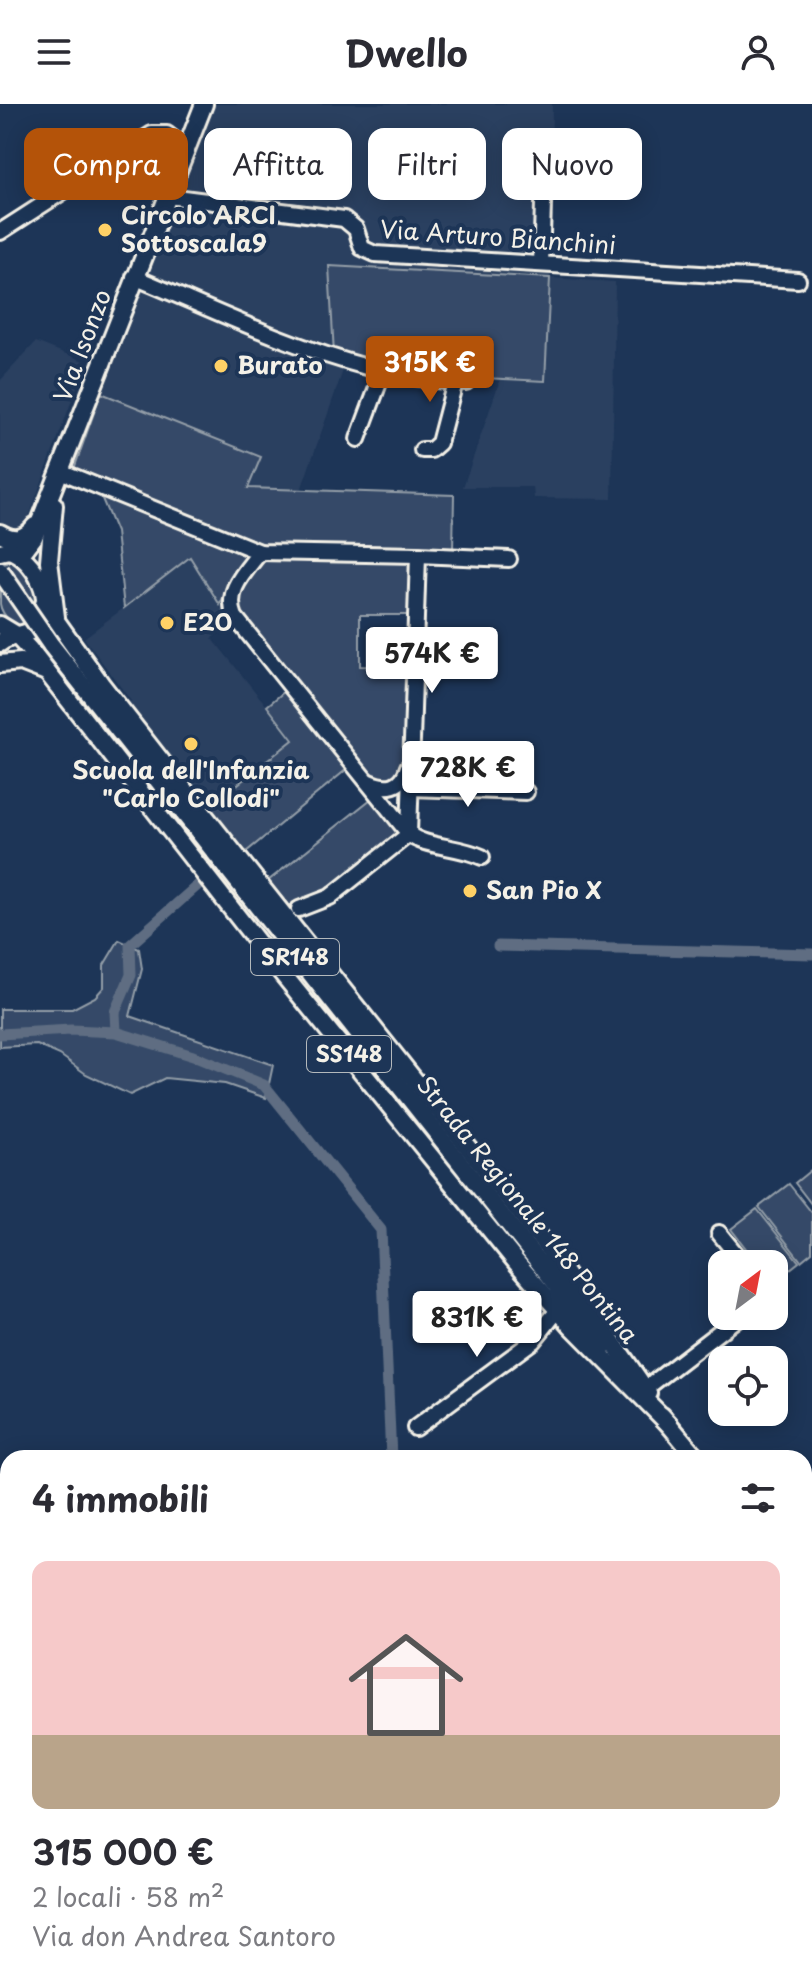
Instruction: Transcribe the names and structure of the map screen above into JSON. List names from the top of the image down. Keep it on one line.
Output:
{"streets":{"main road":["Via Isonzo","SR148","SS148","Strada Regionale 148 Pontina"],"street":["Via Arturo Bianchini"]},"crossings":[["SS148","Strada Regionale 148 Pontina"]],"places":["Circolo ARCI Sottoscala9","Burato","E20","Scuola dell'Infanzia \"Carlo Collodi\"","San Pio X"],"north":"top right","page":{"header":"Dwello","chip":["Compra","Affitta","Filtri","Nuovo"],"price":["315K €","574K €","728K €","831K €"],"heading":"4 immobili","list":[{"name":"315 000 €","note":"2 locali · 58 m² · Via don Andrea Santoro"}]}}
